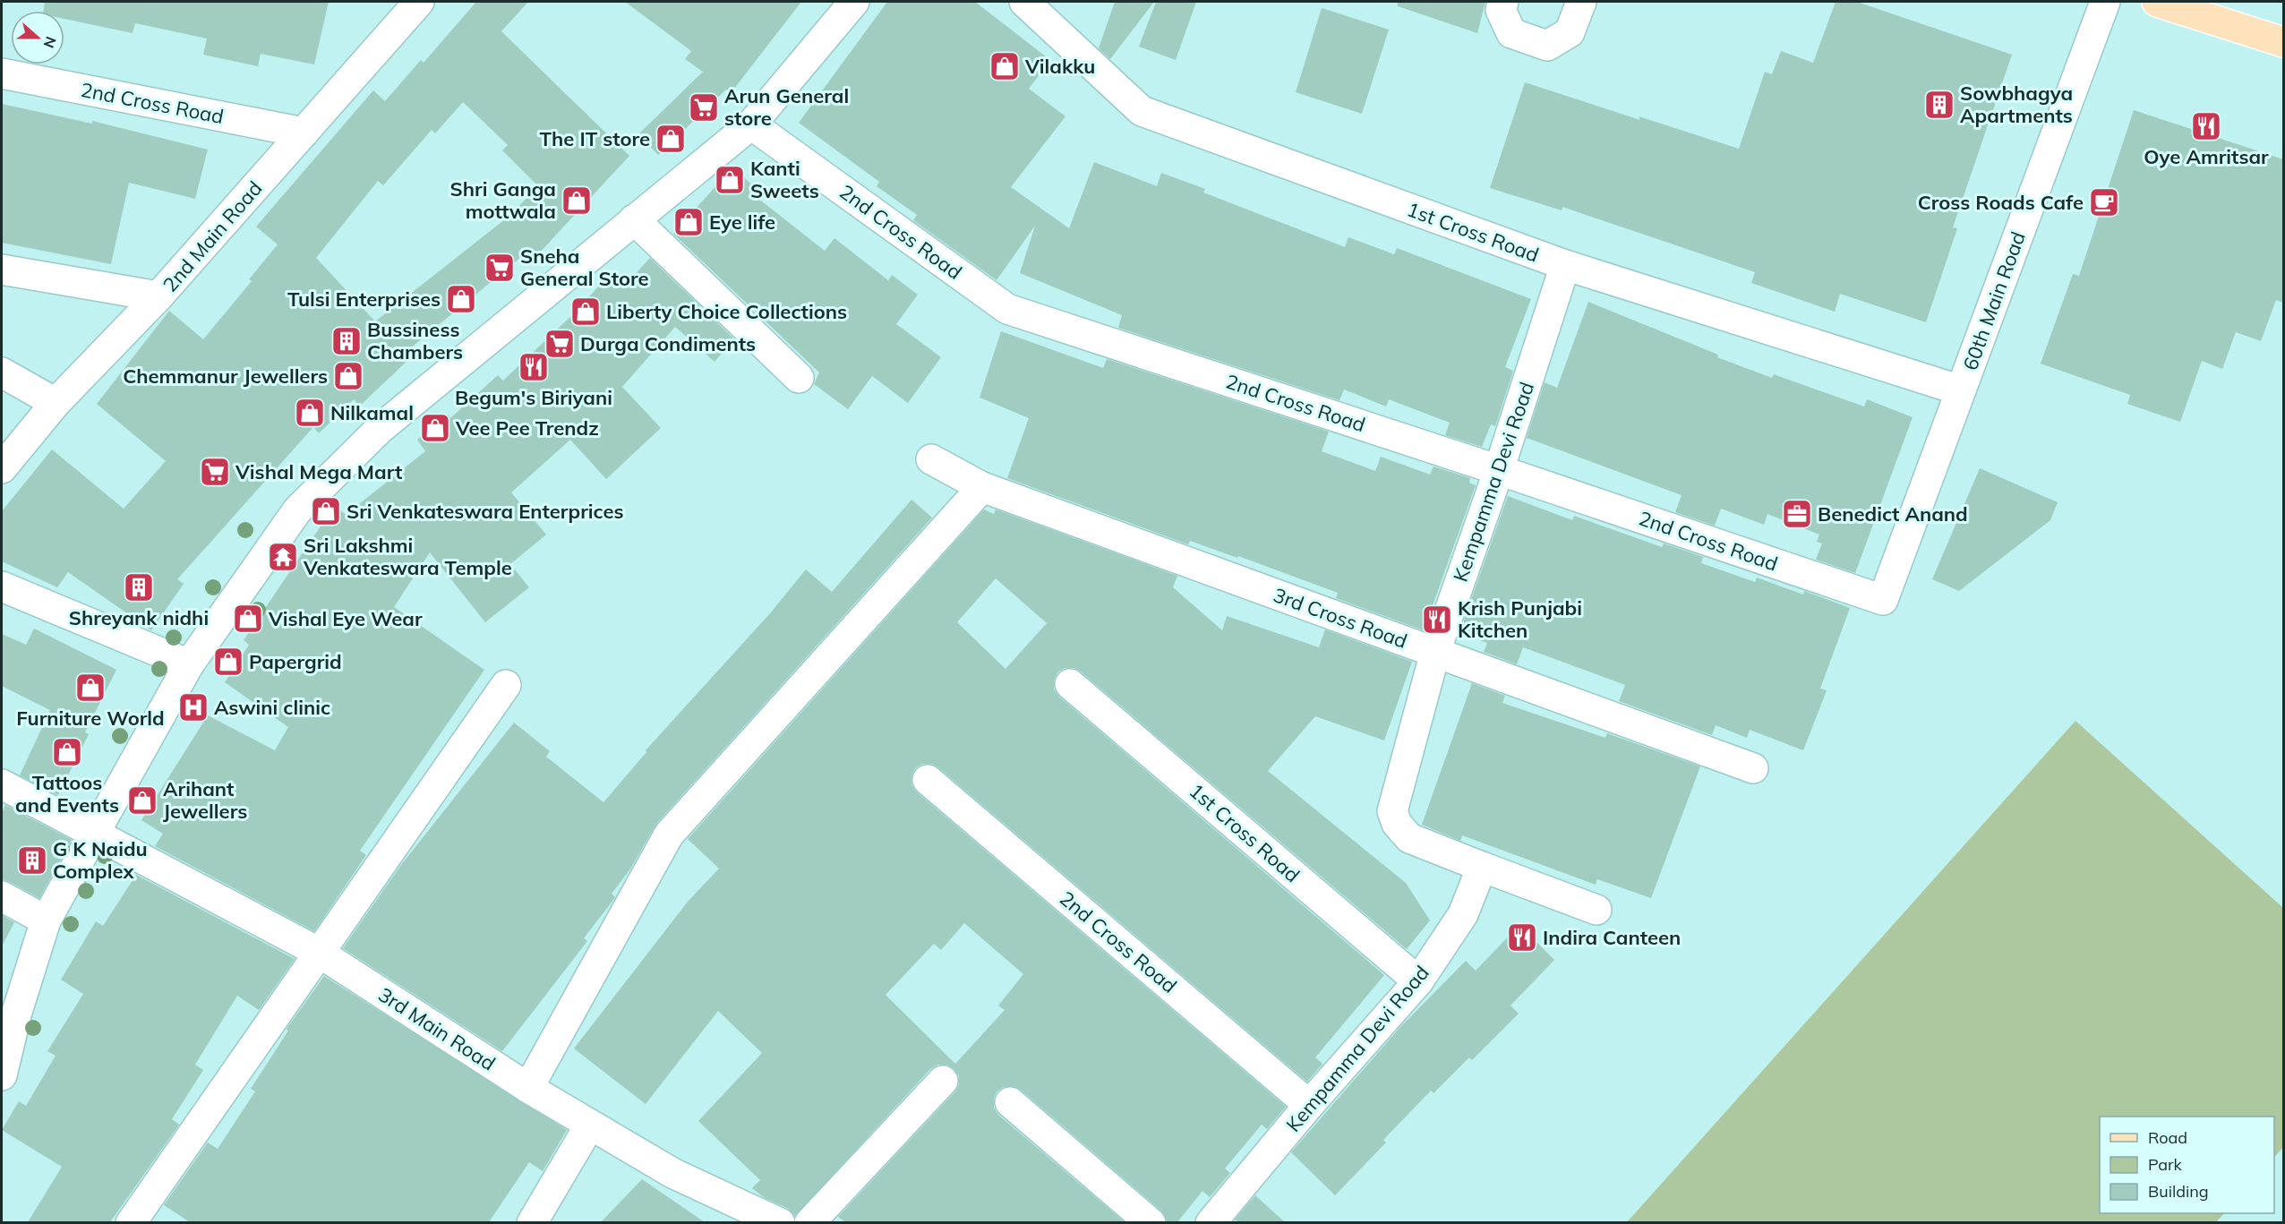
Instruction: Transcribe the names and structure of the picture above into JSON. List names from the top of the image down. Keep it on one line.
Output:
{"streets":{"street":["2nd Cross Road","1st Cross Road","2nd Main Road","60th Main Road","Kempamma Devi Road","3rd Cross Road","3rd Main Road"]},"crossings":[["2nd Cross Road","2nd Main Road"],["2nd Cross Road","60th Main Road"],["2nd Cross Road","Kempamma Devi Road"],["1st Cross Road","60th Main Road"],["1st Cross Road","Kempamma Devi Road"],["Kempamma Devi Road","3rd Cross Road"]],"places":{"shop":["Vilakku","The IT store","Kanti Sweets","Shri Ganga mottwala","Eye life","Tulsi Enterprises","Liberty Choice Collections","Chemmanur Jewellers","Nilkamal","Vee Pee Trendz","Sri Venkateswara Enterprices","Vishal Eye Wear","Papergrid","Furniture World","Tattoos and Events","Arihant Jewellers"],"building":["Sowbhagya Apartments","Bussiness Chambers","Shreyank nidhi","G K Naidu Complex"],"supermarket":["Arun General store","Sneha General Store","Durga Condiments","Vishal Mega Mart"],"restaurant":["Oye Amritsar","Begum's Biriyani","Krish Punjabi Kitchen","Indira Canteen"],"cafe":["Cross Roads Cafe"],"office":["Benedict Anand"],"temple":["Sri Lakshmi Venkateswara Temple"],"hospital":["Aswini clinic"]},"legend":["Road","Park","Building"],"north":"right"}
